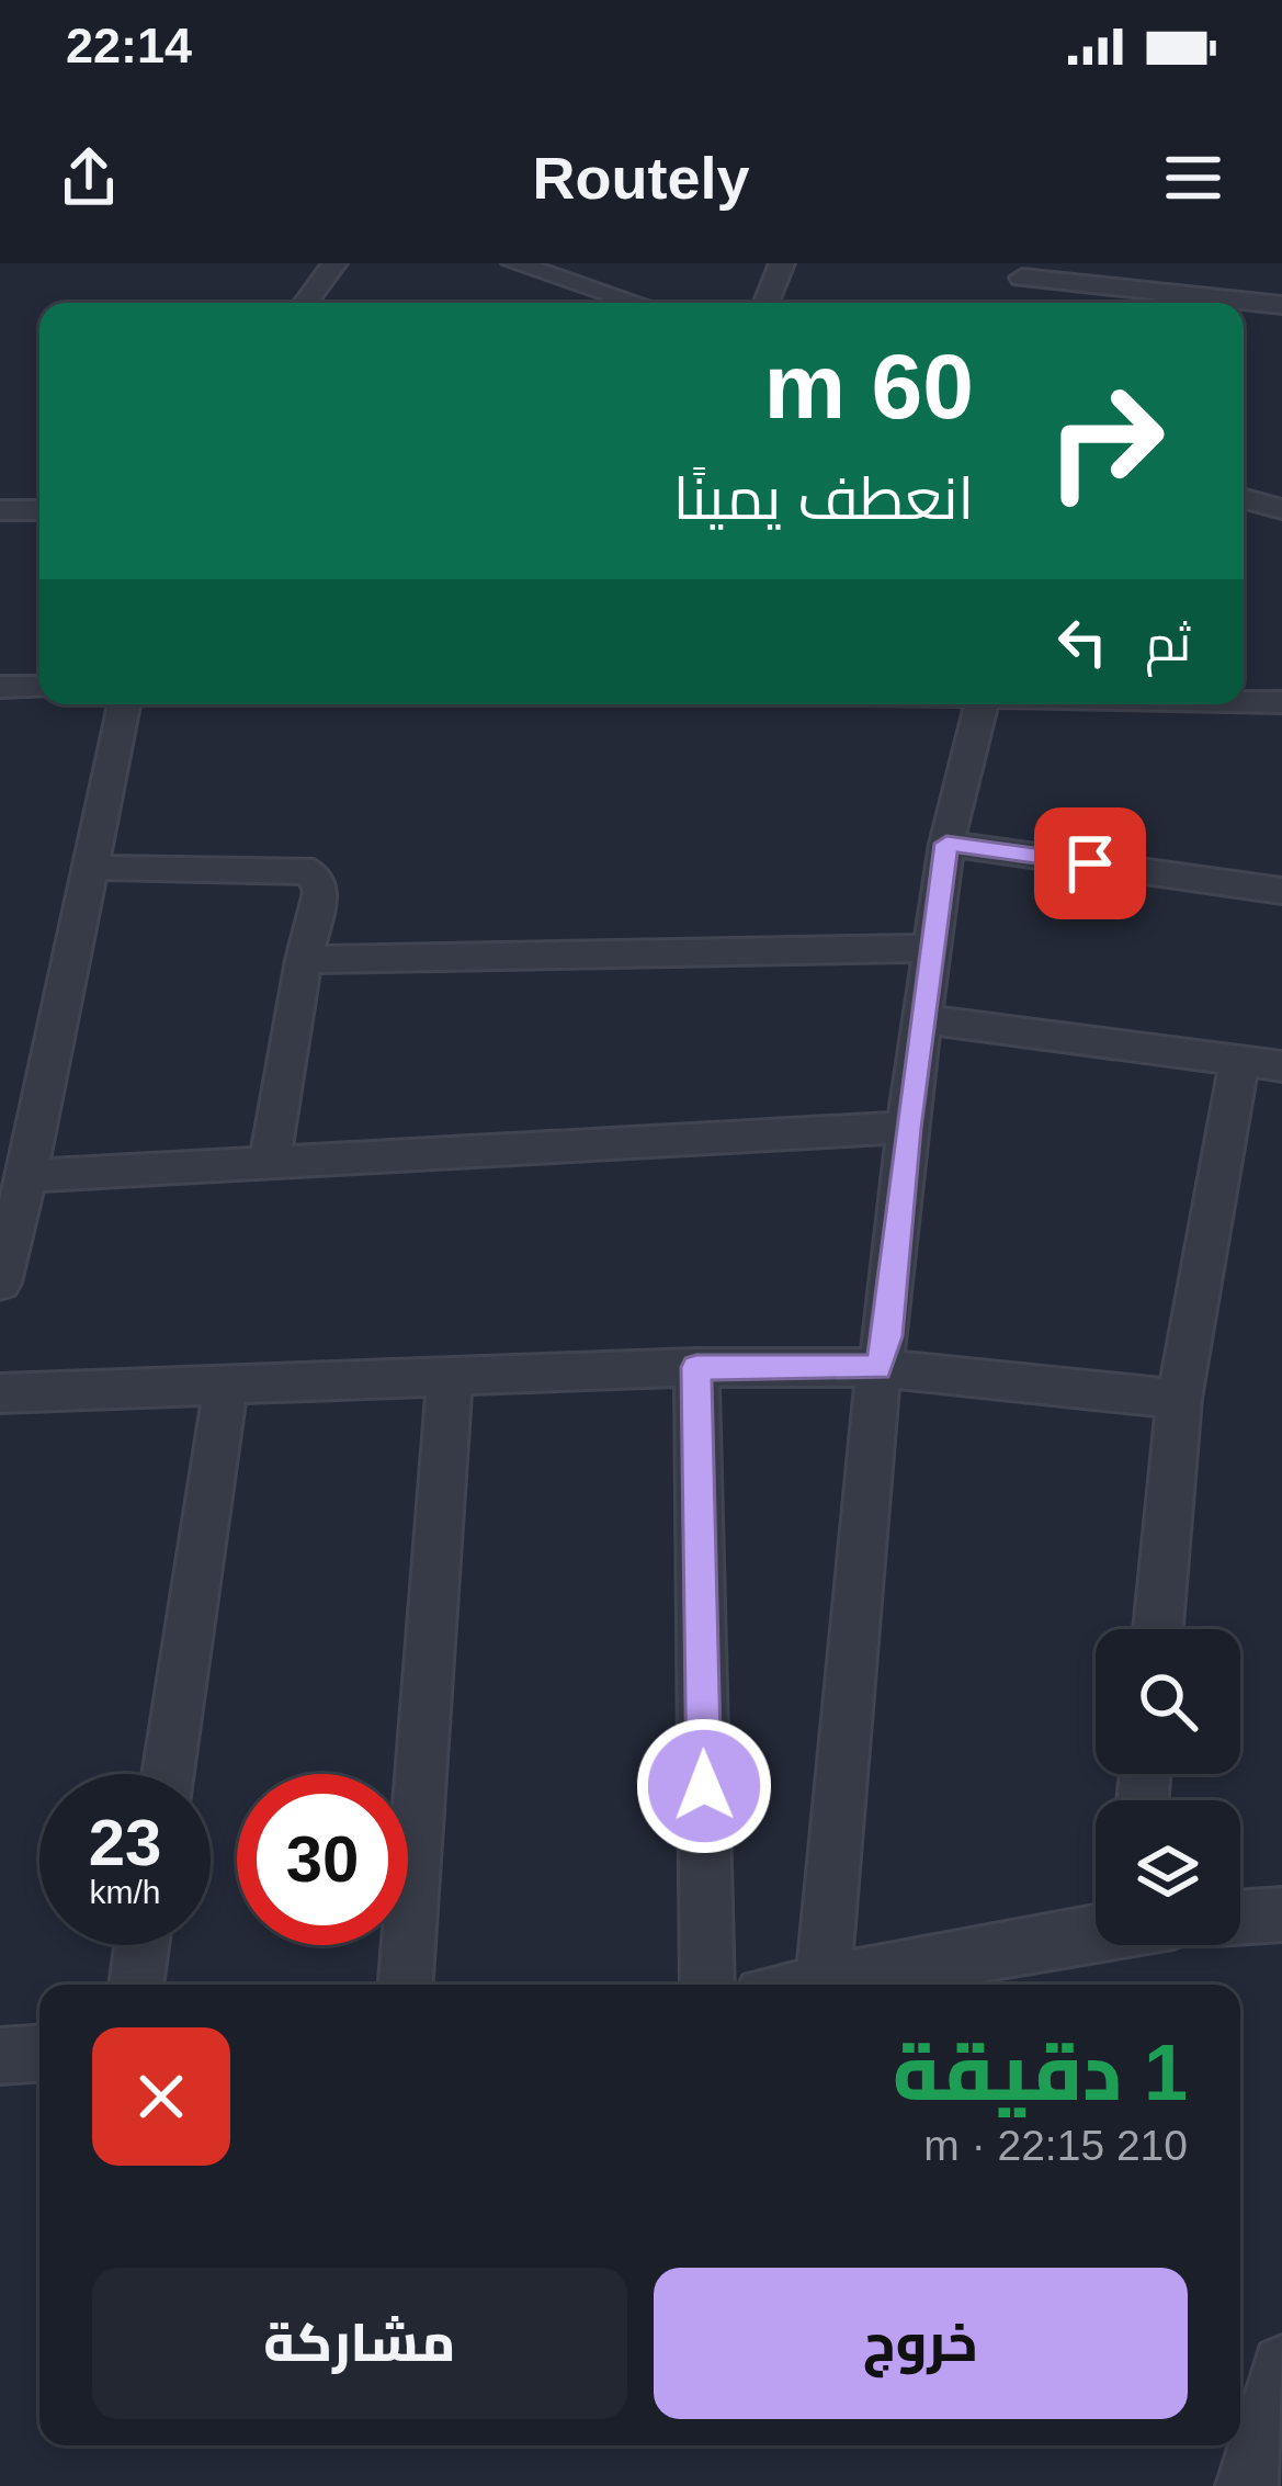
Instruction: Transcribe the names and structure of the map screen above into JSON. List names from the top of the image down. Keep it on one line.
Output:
{"page":{"status":"22:14","header":"Routely","turn":["60 m","انعطف يمينًا"],"then":"ثم","speed":"23 km/h","limit":"30","heading":["1 دقيقة","210 m · 22:15"],"buttons":["خروج","مشاركة"]}}
